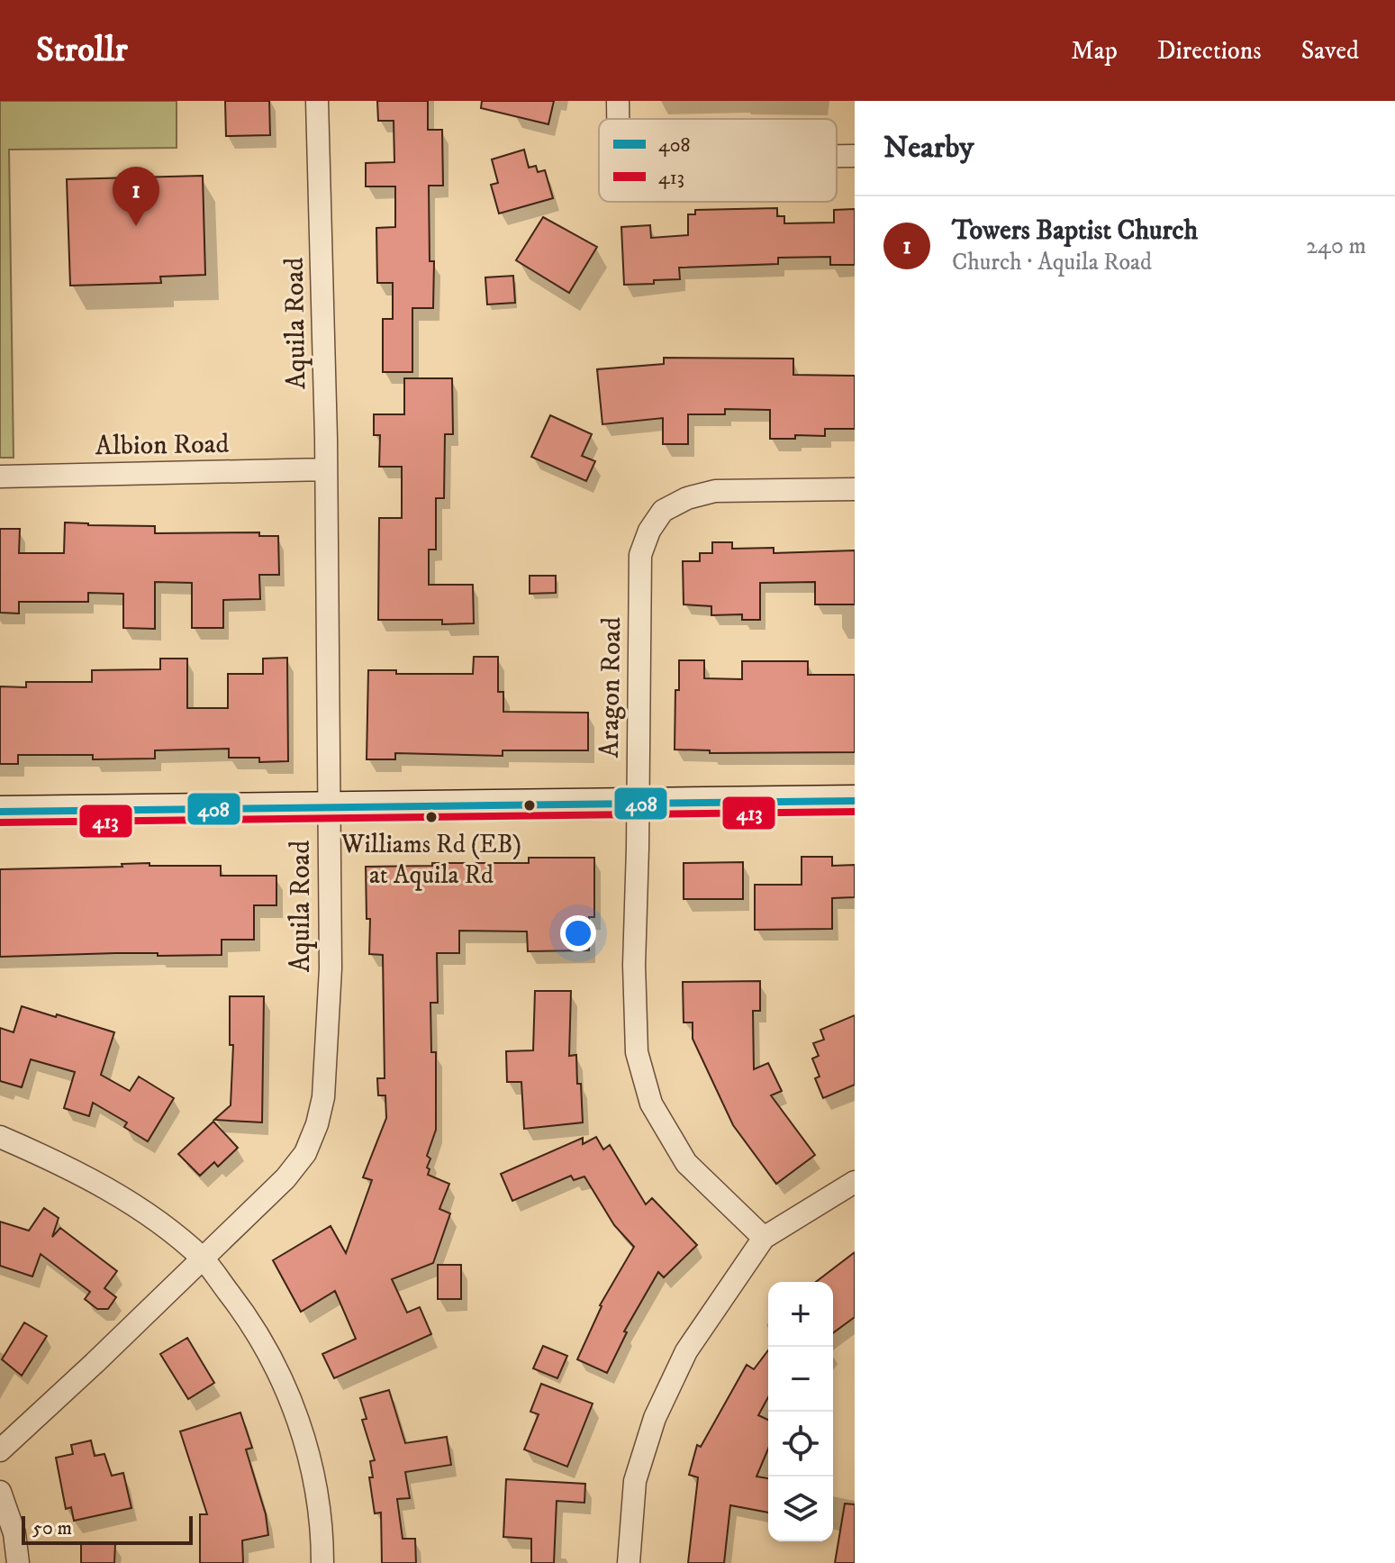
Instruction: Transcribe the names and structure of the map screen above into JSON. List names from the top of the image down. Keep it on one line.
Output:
{"streets":{"street":["Aquila Road","Albion Road","Aragon Road"]},"crossings":[["Aquila Road","Albion Road"]],"places":["Williams Rd (EB) at Aquila Rd"],"lines":["transit line 408","transit line 413"],"legend":["408","413"],"scale_bar":"50 m","page":{"header":"Strollr","nav":["Map","Directions","Saved"],"heading":"Nearby","pins":"1","list":[{"mark":"1","name":"Towers Baptist Church","note":"Church · Aquila Road","value":"240 m"}],"map_buttons":["+","−"],"scale":"50 m"}}
